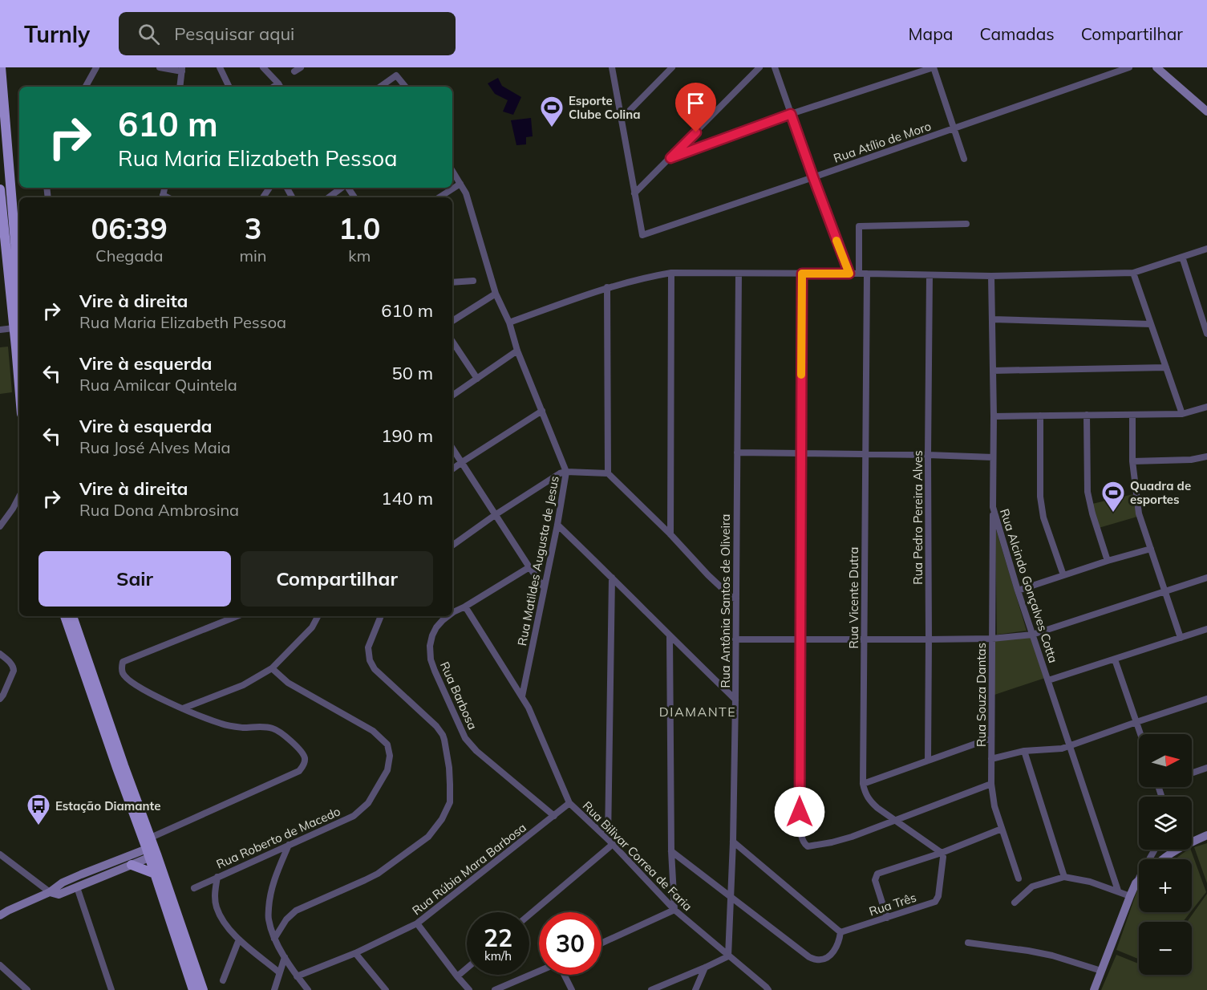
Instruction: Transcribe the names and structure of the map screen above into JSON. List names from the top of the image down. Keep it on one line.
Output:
{"streets":{"street":["Rua Atílio de Moro","Rua Pedro Pereira Alves","Rua Matildes Augusta de Jesus","Rua Alcindo Gonçalves Cotta","Rua Vicente Dutra","Rua Antônia Santos de Oliveira","Rua Souza Dantas","Rua Barbosa","Rua Roberto de Macedo","Rua Bilivar Correa de Faria","Rua Rúbia Mara Barbosa","Rua Três"]},"crossings":[["Rua Matildes Augusta de Jesus","Rua Bilivar Correa de Faria"],["Rua Alcindo Gonçalves Cotta","Rua Souza Dantas"],["Rua Antônia Santos de Oliveira","Rua Bilivar Correa de Faria"],["Rua Barbosa","Rua Bilivar Correa de Faria"],["Rua Barbosa","Rua Rúbia Mara Barbosa"],["Rua Bilivar Correa de Faria","Rua Rúbia Mara Barbosa"]],"districts":["DIAMANTE"],"places":{"sports":["Esporte Clube Colina","Quadra de esportes"],"bus stop":["Estação Diamante"]},"north":"right","page":{"header":"Turnly","search":"Pesquisar aqui","nav":["Mapa","Camadas","Compartilhar"],"turn":["610 m","Rua Maria Elizabeth Pessoa"],"eta":["06:39","Chegada","3","min","1.0","km"],"list":[{"name":"Vire à direita","note":"Rua Maria Elizabeth Pessoa","value":"610 m"},{"name":"Vire à esquerda","note":"Rua Amilcar Quintela","value":"50 m"},{"name":"Vire à esquerda","note":"Rua José Alves Maia","value":"190 m"},{"name":"Vire à direita","note":"Rua Dona Ambrosina","value":"140 m"}],"buttons":["Sair","Compartilhar"],"map_buttons":["+","−"],"speed":"22 km/h","limit":"30"}}
